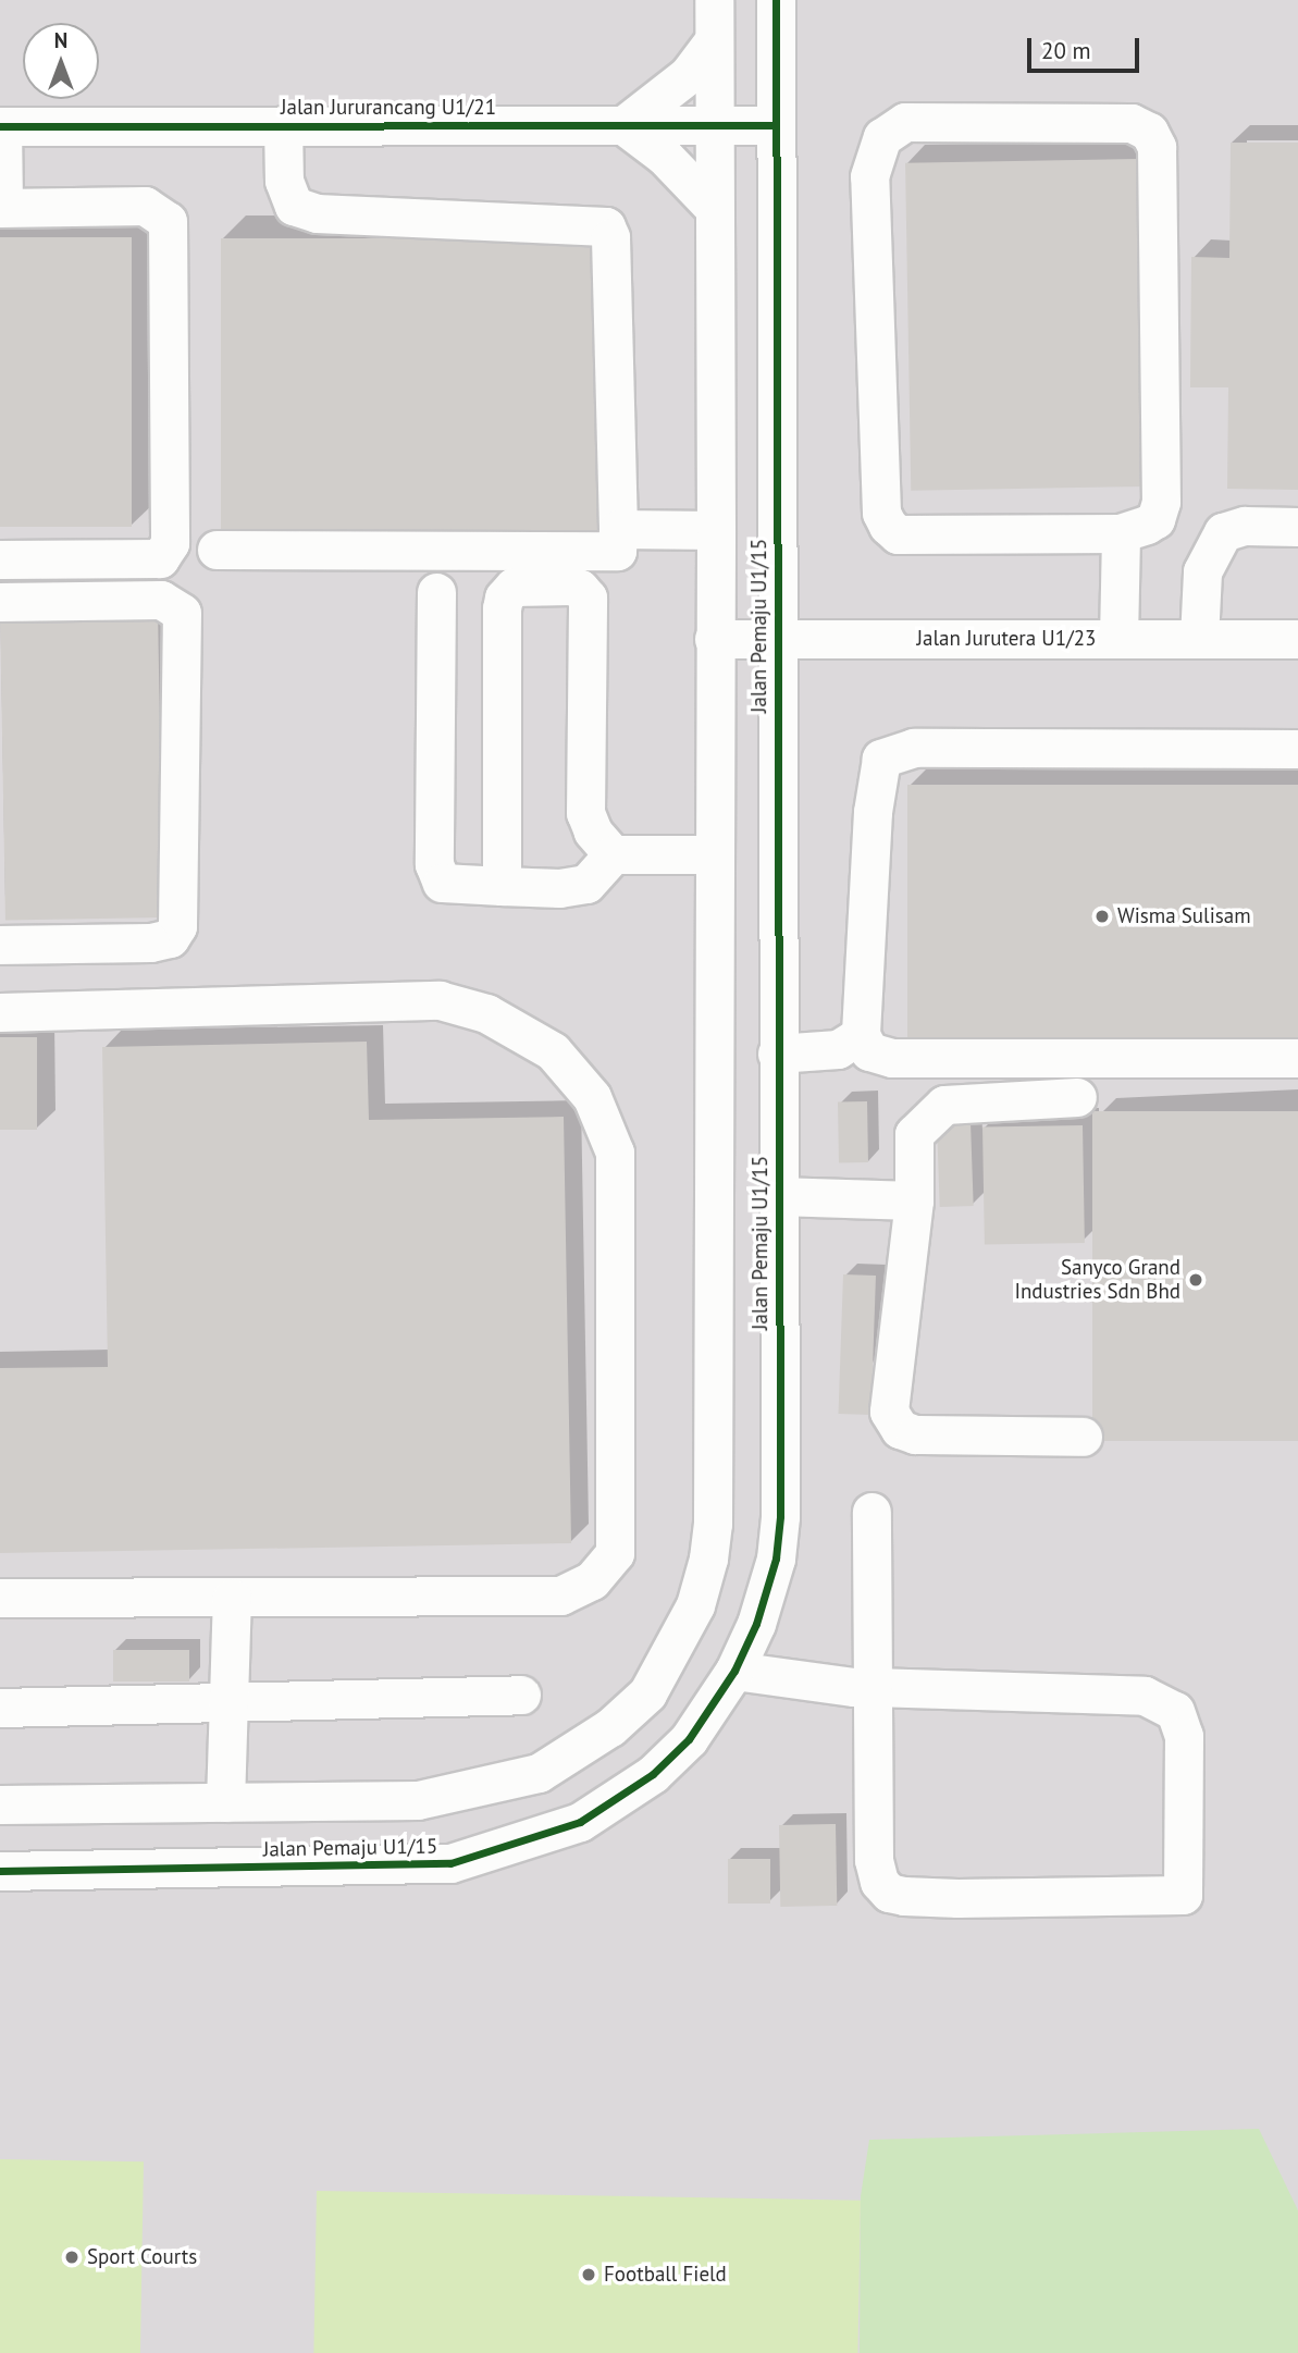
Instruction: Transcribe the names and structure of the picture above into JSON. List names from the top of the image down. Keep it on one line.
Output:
{"streets":{"street":["Jalan Jururancang U1/21","Jalan Pemaju U1/15","Jalan Jurutera U1/23"]},"crossings":[["Jalan Jururancang U1/21","Jalan Pemaju U1/15"],["Jalan Pemaju U1/15","Jalan Jurutera U1/23"]],"places":["Wisma Sulisam","Sanyco Grand Industries Sdn Bhd","Sport Courts","Football Field"],"scale_bar":"20 m","north":"top"}
